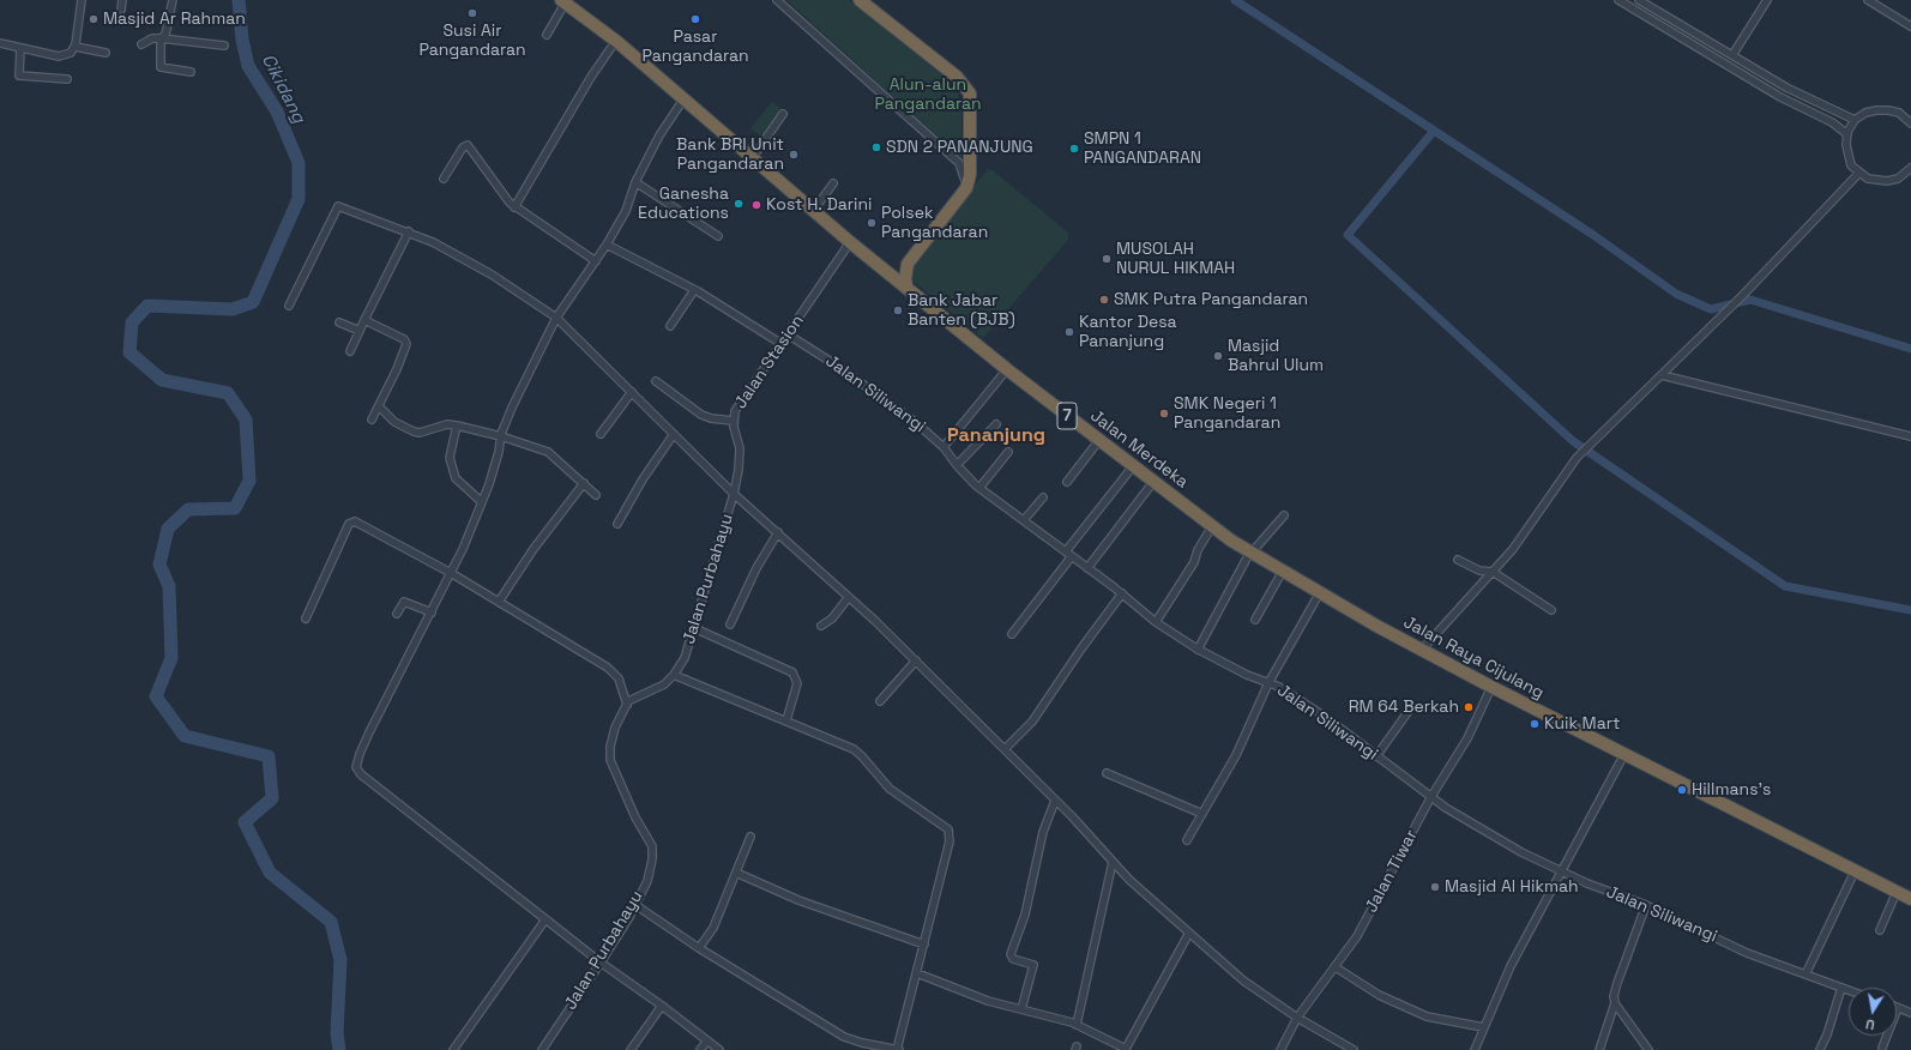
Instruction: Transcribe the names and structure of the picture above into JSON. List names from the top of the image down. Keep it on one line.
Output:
{"streets":{"highway":["7","Jalan Merdeka","Jalan Raya Cijulang"],"street":["Jalan Stasion","Jalan Siliwangi","Jalan Purbahayu","Jalan Tiwar"]},"crossings":[["Jalan Stasion","Jalan Siliwangi"],["Jalan Stasion","Jalan Merdeka"],["Jalan Stasion","Jalan Purbahayu"],["Jalan Siliwangi","Jalan Tiwar"],["Jalan Merdeka","Jalan Raya Cijulang"],["Jalan Raya Cijulang","Jalan Tiwar"]],"districts":["Pananjung"],"water":["Cikidang"],"parks":["Alun-alun Pangandaran"],"places":["Susi Air Pangandaran","Masjid Ar Rahman","Pasar Pangandaran","SDN 2 PANANJUNG","SMPN 1 PANGANDARAN","Bank BRI Unit Pangandaran","Ganesha Educations","Kost H. Darini","Polsek Pangandaran","MUSOLAH NURUL HIKMAH","SMK Putra Pangandaran","Bank Jabar Banten (BJB)","Kantor Desa Pananjung","Masjid Bahrul Ulum","SMK Negeri 1 Pangandaran","RM 64 Berkah","Kuik Mart","Hillmans's","Masjid Al Hikmah"],"north":"bottom"}
